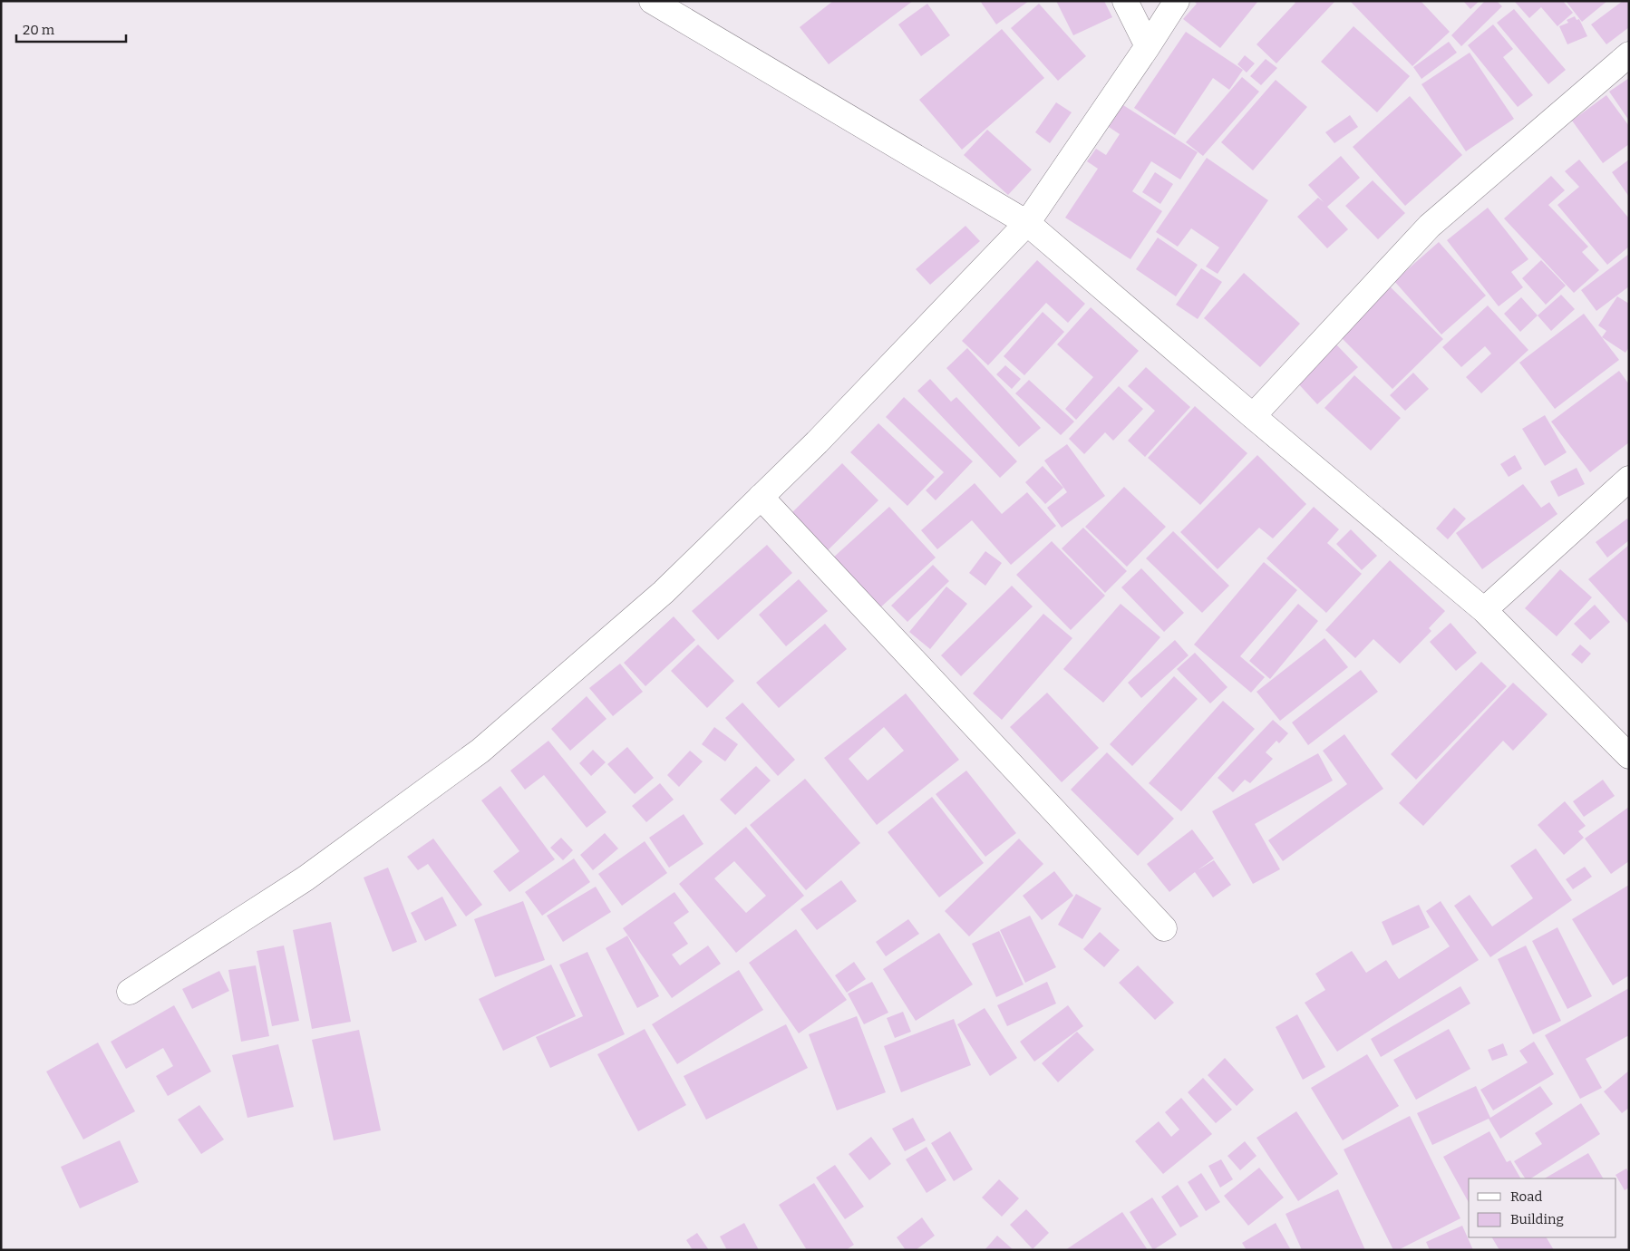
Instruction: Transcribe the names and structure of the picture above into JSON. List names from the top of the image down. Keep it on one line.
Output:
{"legend":["Road","Building"],"scale_bar":"20 m"}
